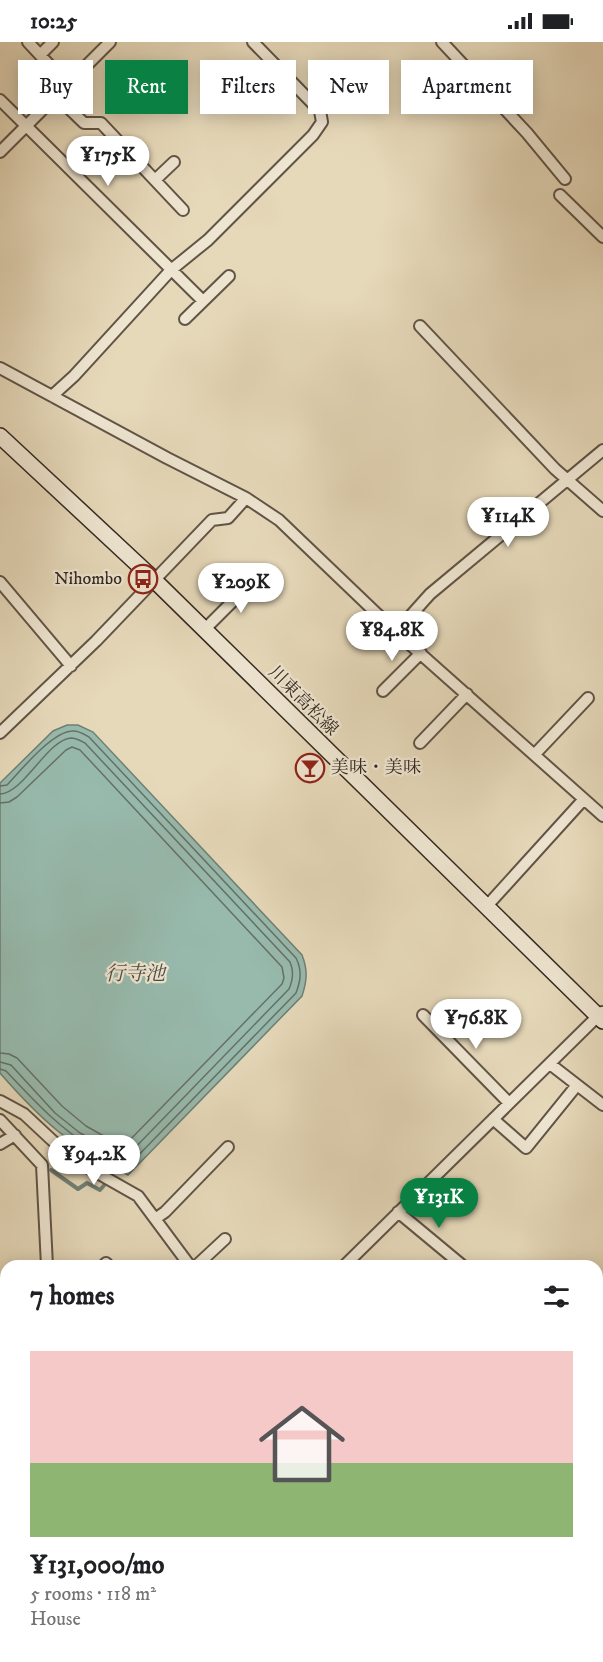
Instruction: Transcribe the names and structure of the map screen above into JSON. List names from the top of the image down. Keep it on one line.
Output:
{"streets":{"main road":["川東高松線"]},"water":["行寺池"],"places":{"bus stop":["Nihombo"],"bar":["美味・美味"]},"page":{"status":"10:25","chip":["Buy","Rent","Filters","New","Apartment"],"price":["¥175K","¥114K","¥209K","¥84.8K","¥76.8K","¥94.2K","¥131K"],"heading":"7 homes","list":[{"name":"¥131,000/mo","note":"5 rooms · 118 m² · House"}]}}
